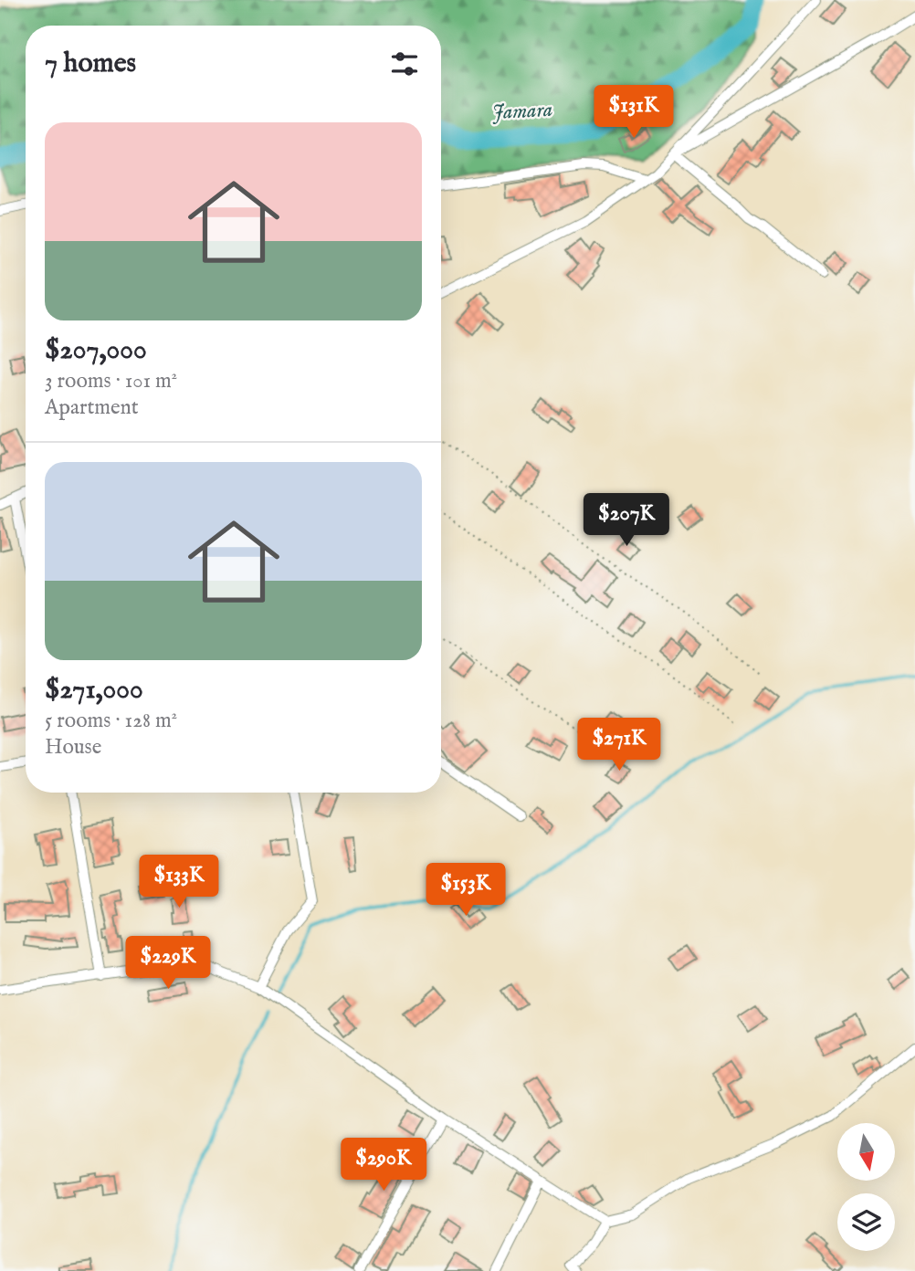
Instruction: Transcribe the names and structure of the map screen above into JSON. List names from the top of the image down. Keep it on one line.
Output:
{"water":["Jamara"],"north":"bottom","page":{"heading":"7 homes","price":["$131K","$207K","$271K","$133K","$153K","$229K","$290K"],"list":[{"name":"$207,000","note":"3 rooms · 101 m² · Apartment"},{"name":"$271,000","note":"5 rooms · 128 m² · House"}]}}
